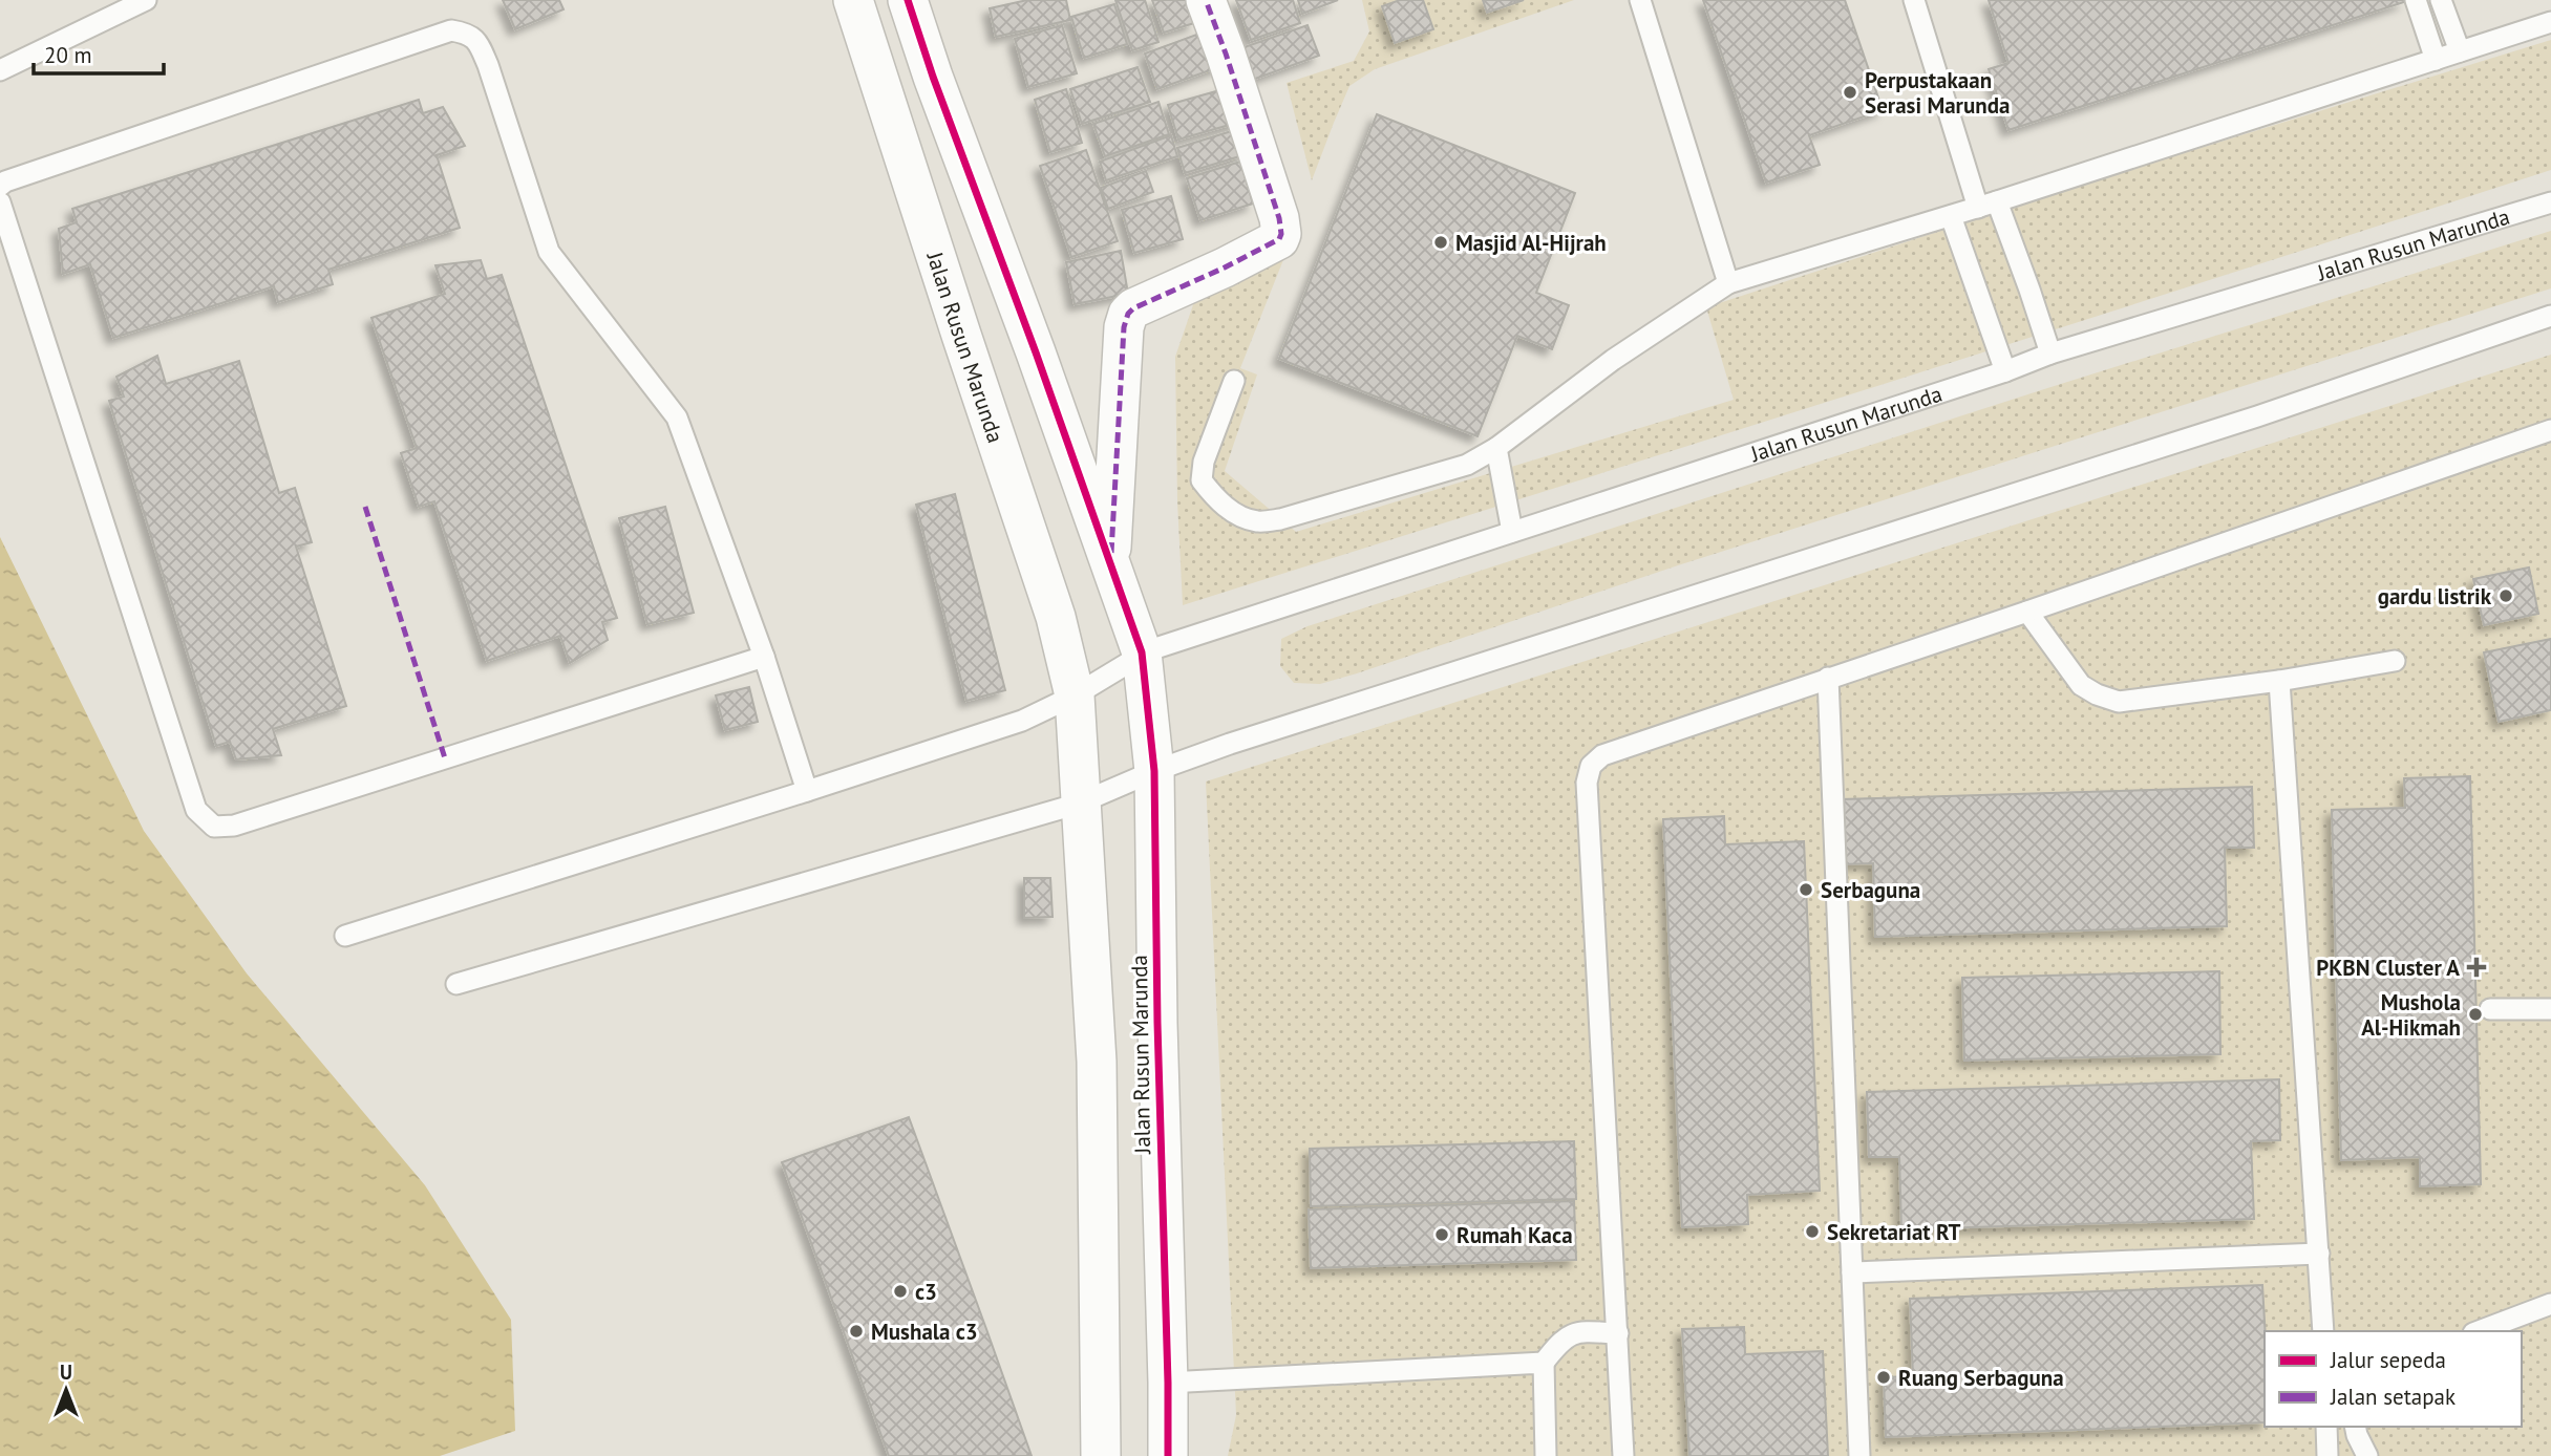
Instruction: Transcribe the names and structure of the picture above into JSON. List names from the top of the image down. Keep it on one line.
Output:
{"streets":{"street":["Jalan Rusun Marunda"]},"places":{"other":["Perpustakaan Serasi Marunda","Masjid Al-Hijrah","gardu listrik","Serbaguna","Mushola Al-Hikmah","Sekretariat RT","Rumah Kaca","c3","Mushala c3","Ruang Serbaguna"],"health":["PKBN Cluster A"]},"legend":["Jalur sepeda","Jalan setapak"],"scale_bar":"20 m","north":"top"}
